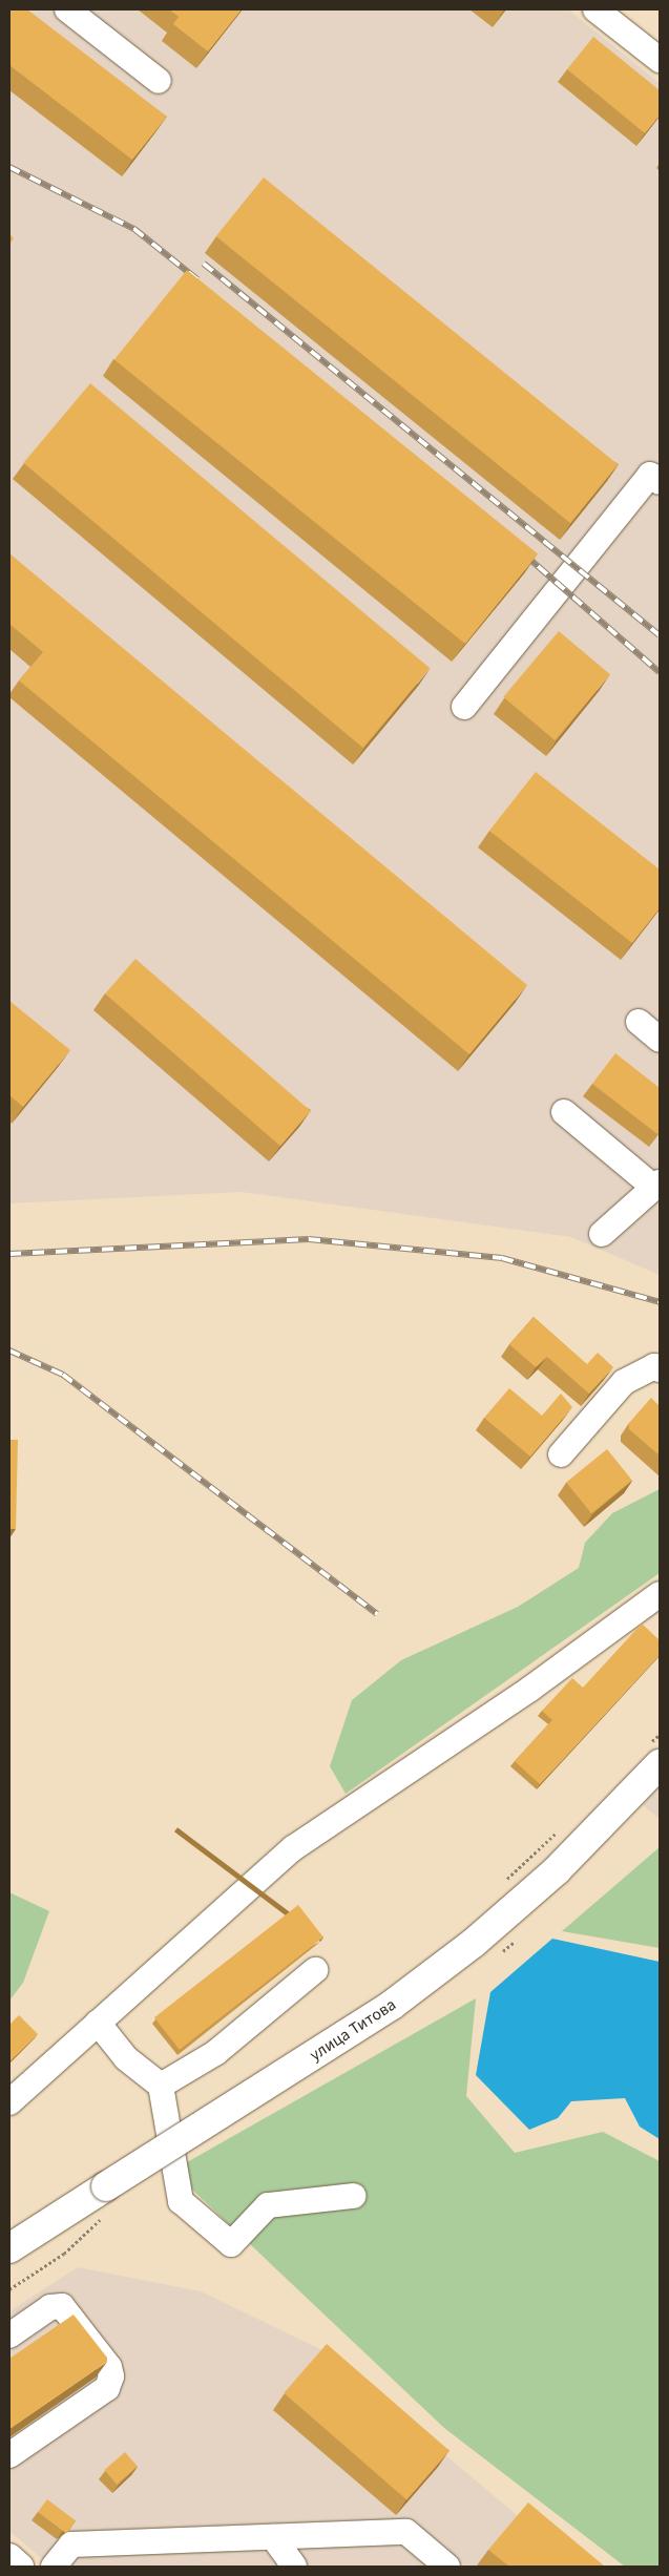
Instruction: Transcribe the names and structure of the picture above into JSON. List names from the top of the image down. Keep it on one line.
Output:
{"streets":{"main road":["улица Титова"]}}
